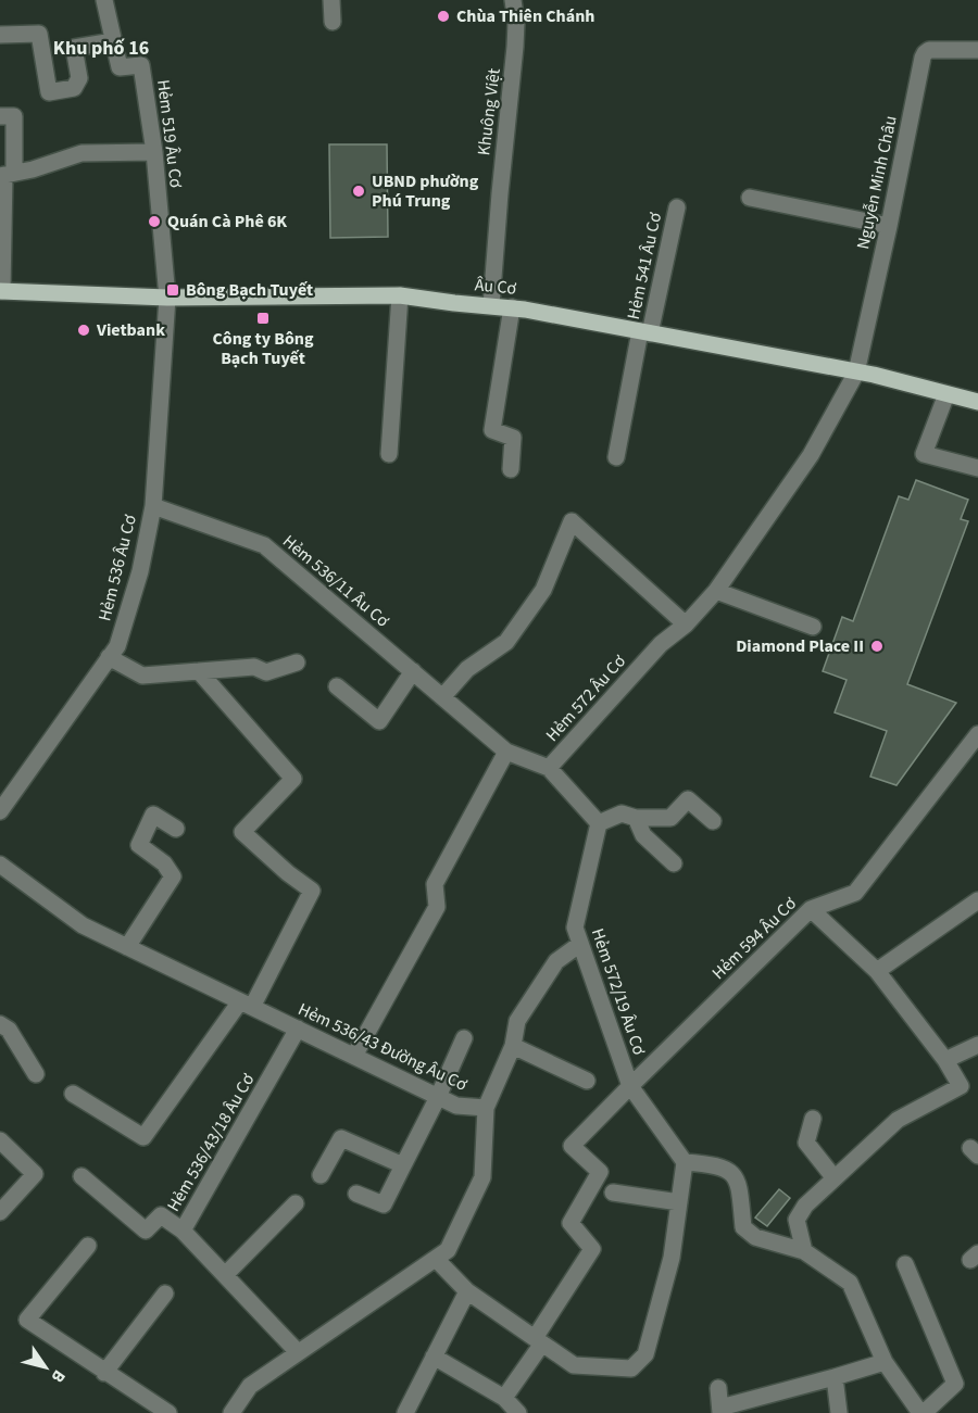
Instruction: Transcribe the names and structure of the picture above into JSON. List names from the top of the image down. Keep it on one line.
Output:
{"streets":{"main road":["Âu Cơ"],"street":["Khuông Việt","Hẻm 519 Âu Cơ","Nguyễn Minh Châu","Hẻm 541 Âu Cơ","Hẻm 536 Âu Cơ","Hẻm 536/11 Âu Cơ","Hẻm 572 Âu Cơ","Hẻm 594 Âu Cơ","Hẻm 572/19 Âu Cơ","Hẻm 536/43 Đường Âu Cơ","Hẻm 536/43/18 Âu Cơ"]},"crossings":[["Khuông Việt","Âu Cơ"],["Hẻm 519 Âu Cơ","Âu Cơ"],["Hẻm 519 Âu Cơ","Hẻm 536 Âu Cơ"],["Nguyễn Minh Châu","Âu Cơ"],["Nguyễn Minh Châu","Hẻm 572 Âu Cơ"],["Hẻm 541 Âu Cơ","Âu Cơ"],["Âu Cơ","Hẻm 536 Âu Cơ"],["Âu Cơ","Hẻm 572 Âu Cơ"],["Hẻm 536 Âu Cơ","Hẻm 536/11 Âu Cơ"],["Hẻm 536/11 Âu Cơ","Hẻm 572 Âu Cơ"],["Hẻm 594 Âu Cơ","Hẻm 572/19 Âu Cơ"],["Hẻm 536/43 Đường Âu Cơ","Hẻm 536/43/18 Âu Cơ"]],"districts":["Khu phố 16"],"places":{"other":["Chùa Thiên Chánh","UBND phường Phú Trung","Quán Cà Phê 6K","Vietbank","Diamond Place II"],"transit":["Bông Bạch Tuyết","Công ty Bông Bạch Tuyết"]},"north":"bottom right"}
